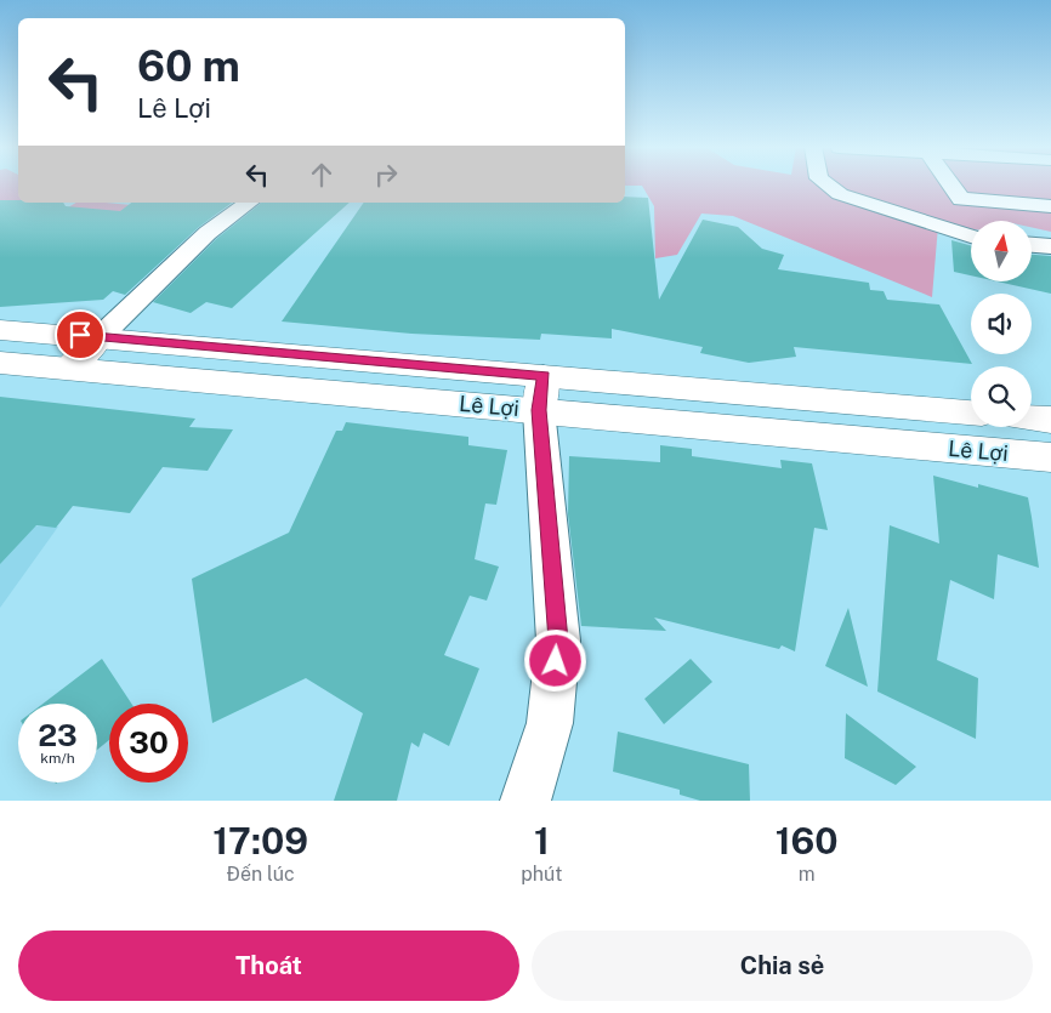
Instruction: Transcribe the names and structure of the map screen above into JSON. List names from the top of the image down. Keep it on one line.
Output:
{"streets":{"main road":["Lê Lợi"]},"north":"top","page":{"turn":["60 m","Lê Lợi"],"speed":"23 km/h","limit":"30","eta":["17:09","Đến lúc","1","phút","160","m"],"buttons":["Thoát","Chia sẻ"]}}
